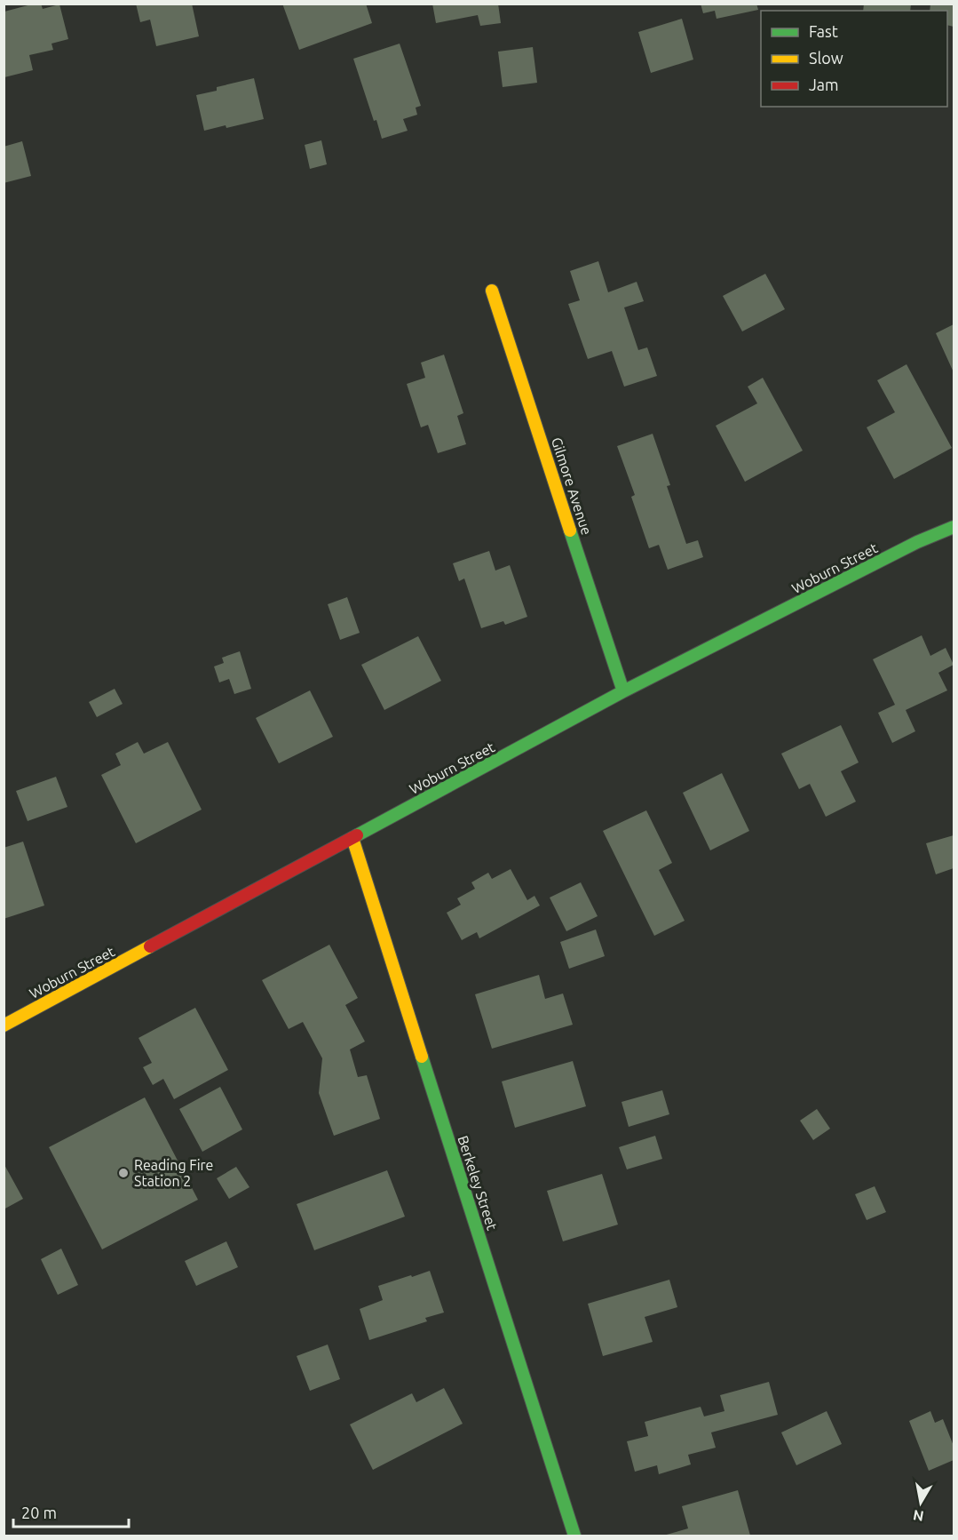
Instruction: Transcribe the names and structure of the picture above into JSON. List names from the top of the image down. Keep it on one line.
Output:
{"streets":{"street":["Gilmore Avenue","Woburn Street","Berkeley Street"]},"crossings":[["Gilmore Avenue","Woburn Street"],["Woburn Street","Berkeley Street"]],"places":["Reading Fire Station 2"],"legend":["Fast","Slow","Jam"],"scale_bar":"20 m","north":"bottom"}
